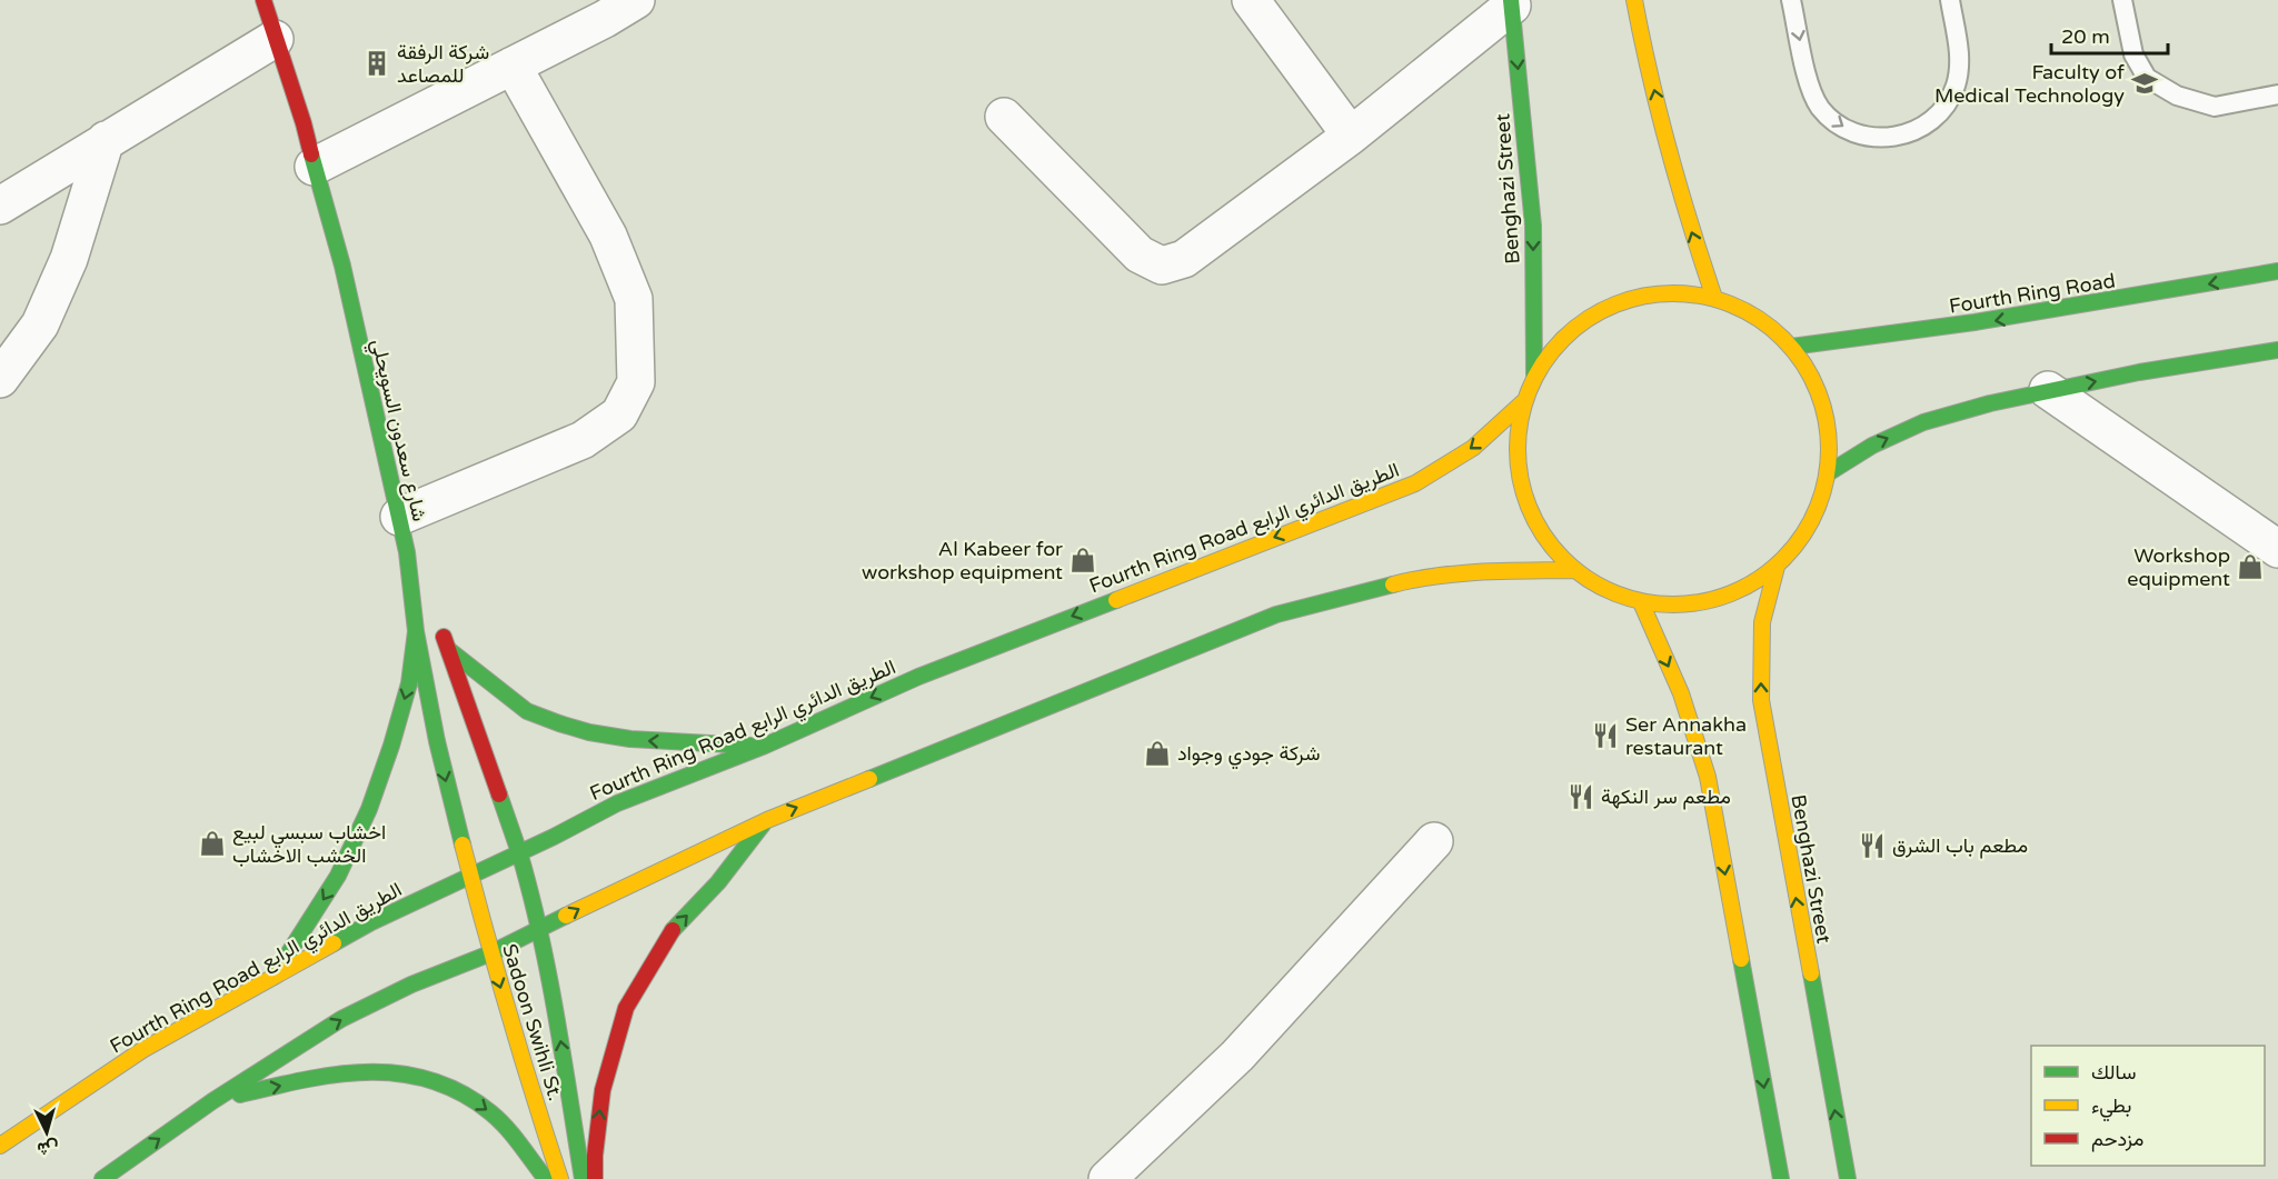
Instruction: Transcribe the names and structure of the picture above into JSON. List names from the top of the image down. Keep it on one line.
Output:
{"streets":{"main road":["Benghazi Street","Fourth Ring Road","شارع سعدون السويحلي","Fourth Ring Road الطريق الدائري الرابع","Sadoon Swihli St."]},"crossings":[["شارع سعدون السويحلي","Fourth Ring Road الطريق الدائري الرابع"],["شارع سعدون السويحلي","Sadoon Swihli St."],["Fourth Ring Road الطريق الدائري الرابع","Sadoon Swihli St."]],"places":{"building":["شركة الرفقة للمصاعد"],"school or university":["Faculty of Medical Technology"],"shop":["Al Kabeer for workshop equipment","Workshop equipment","شركة جودي وجواد","اخشاب سبسي لبيع الخشب الاخشاب"],"restaurant":["Ser Annakha restaurant","مطعم سر النكهة","مطعم باب الشرق"]},"legend":["سالك","بطيء","مزدحم"],"scale_bar":"20 m","north":"bottom"}
